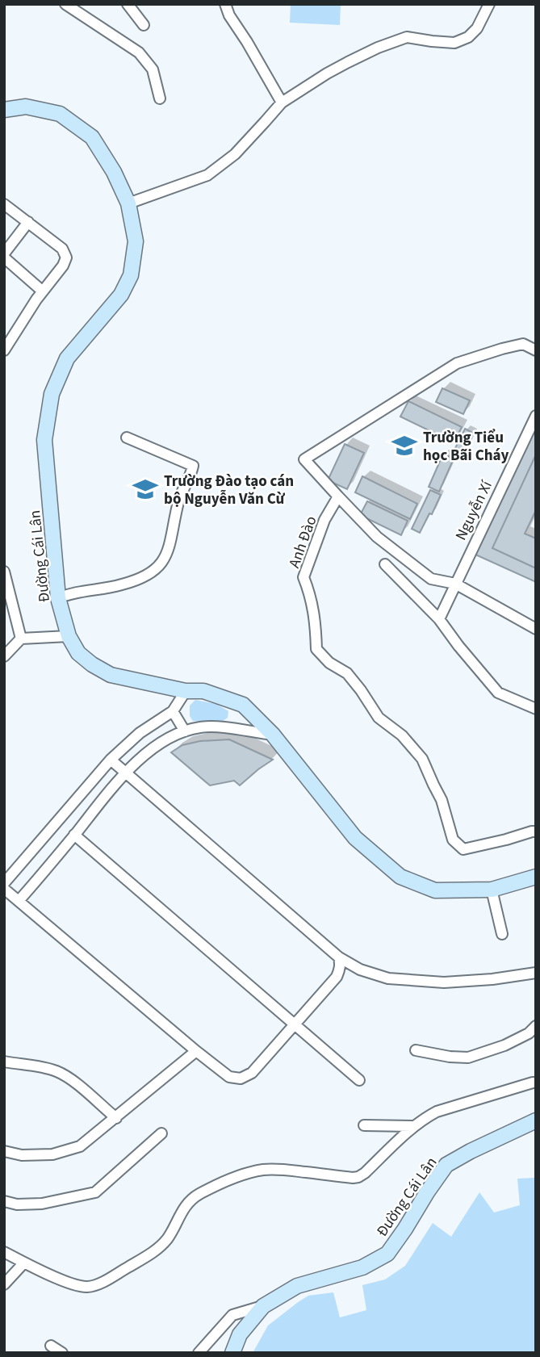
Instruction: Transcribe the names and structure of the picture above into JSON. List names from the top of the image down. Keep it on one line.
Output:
{"streets":{"main road":["Đường Cái Lân"],"street":["Nguyễn Xí","Anh Đào"]},"places":{"school or university":["Trường Tiểu học Bãi Cháy","Trường Đào tạo cán bộ Nguyễn Văn Cừ"]}}
